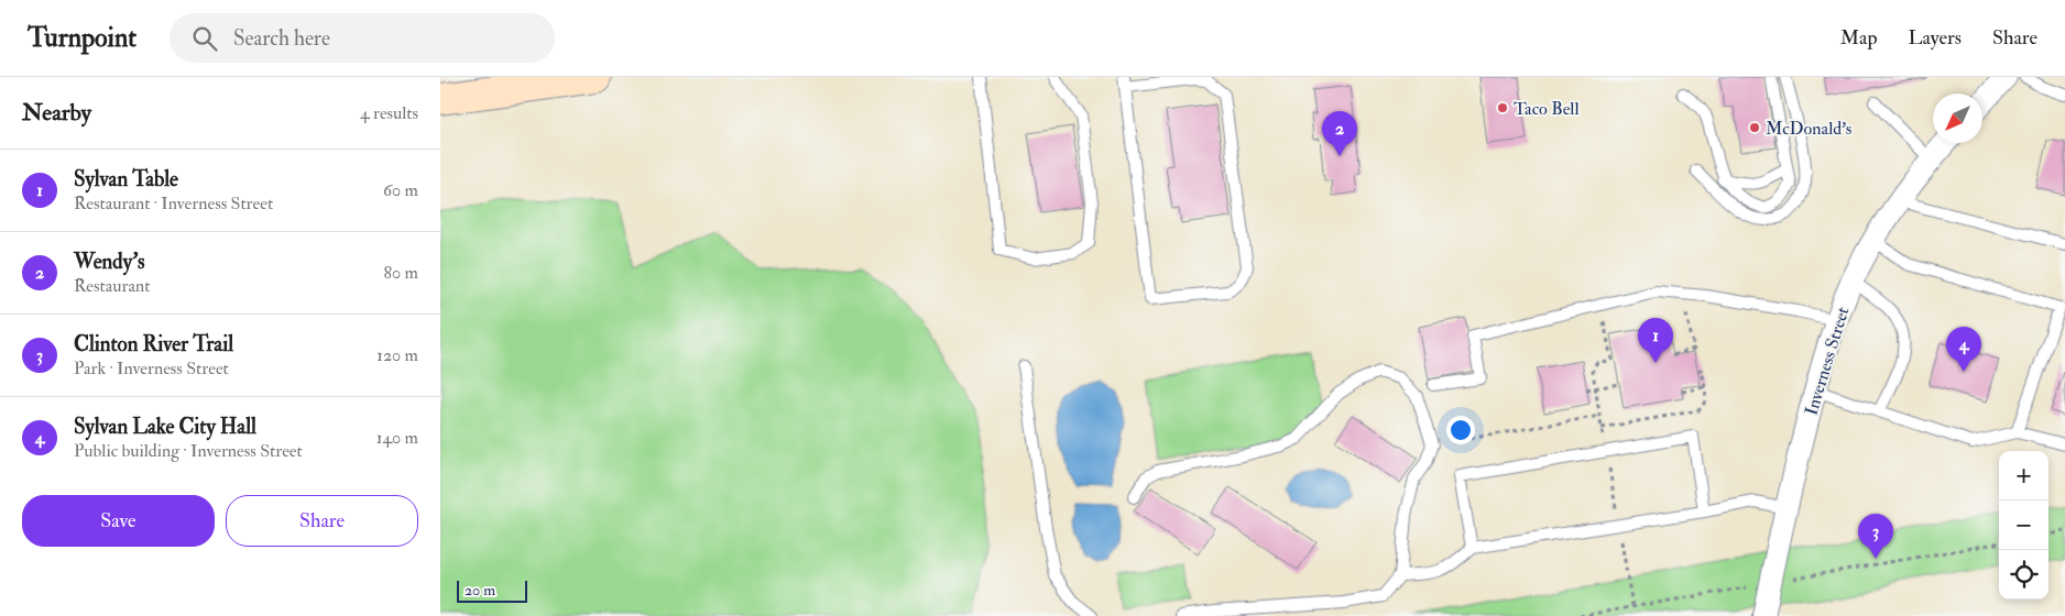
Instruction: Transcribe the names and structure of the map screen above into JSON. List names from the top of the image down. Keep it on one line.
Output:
{"streets":{"street":["Inverness Street"]},"places":["Taco Bell","McDonald's"],"scale_bar":"20 m","north":"bottom left","page":{"header":"Turnpoint","search":"Search here","nav":["Map","Layers","Share"],"heading":["Nearby","4 results"],"pins":["2","1","4","3"],"list":[{"mark":"1","name":"Sylvan Table","note":"Restaurant · Inverness Street","value":"60 m"},{"mark":"2","name":"Wendy's","note":"Restaurant","value":"80 m"},{"mark":"3","name":"Clinton River Trail","note":"Park · Inverness Street","value":"120 m"},{"mark":"4","name":"Sylvan Lake City Hall","note":"Public building · Inverness Street","value":"140 m"}],"map_buttons":["+","−"],"buttons":["Save","Share"],"scale":"20 m"}}
